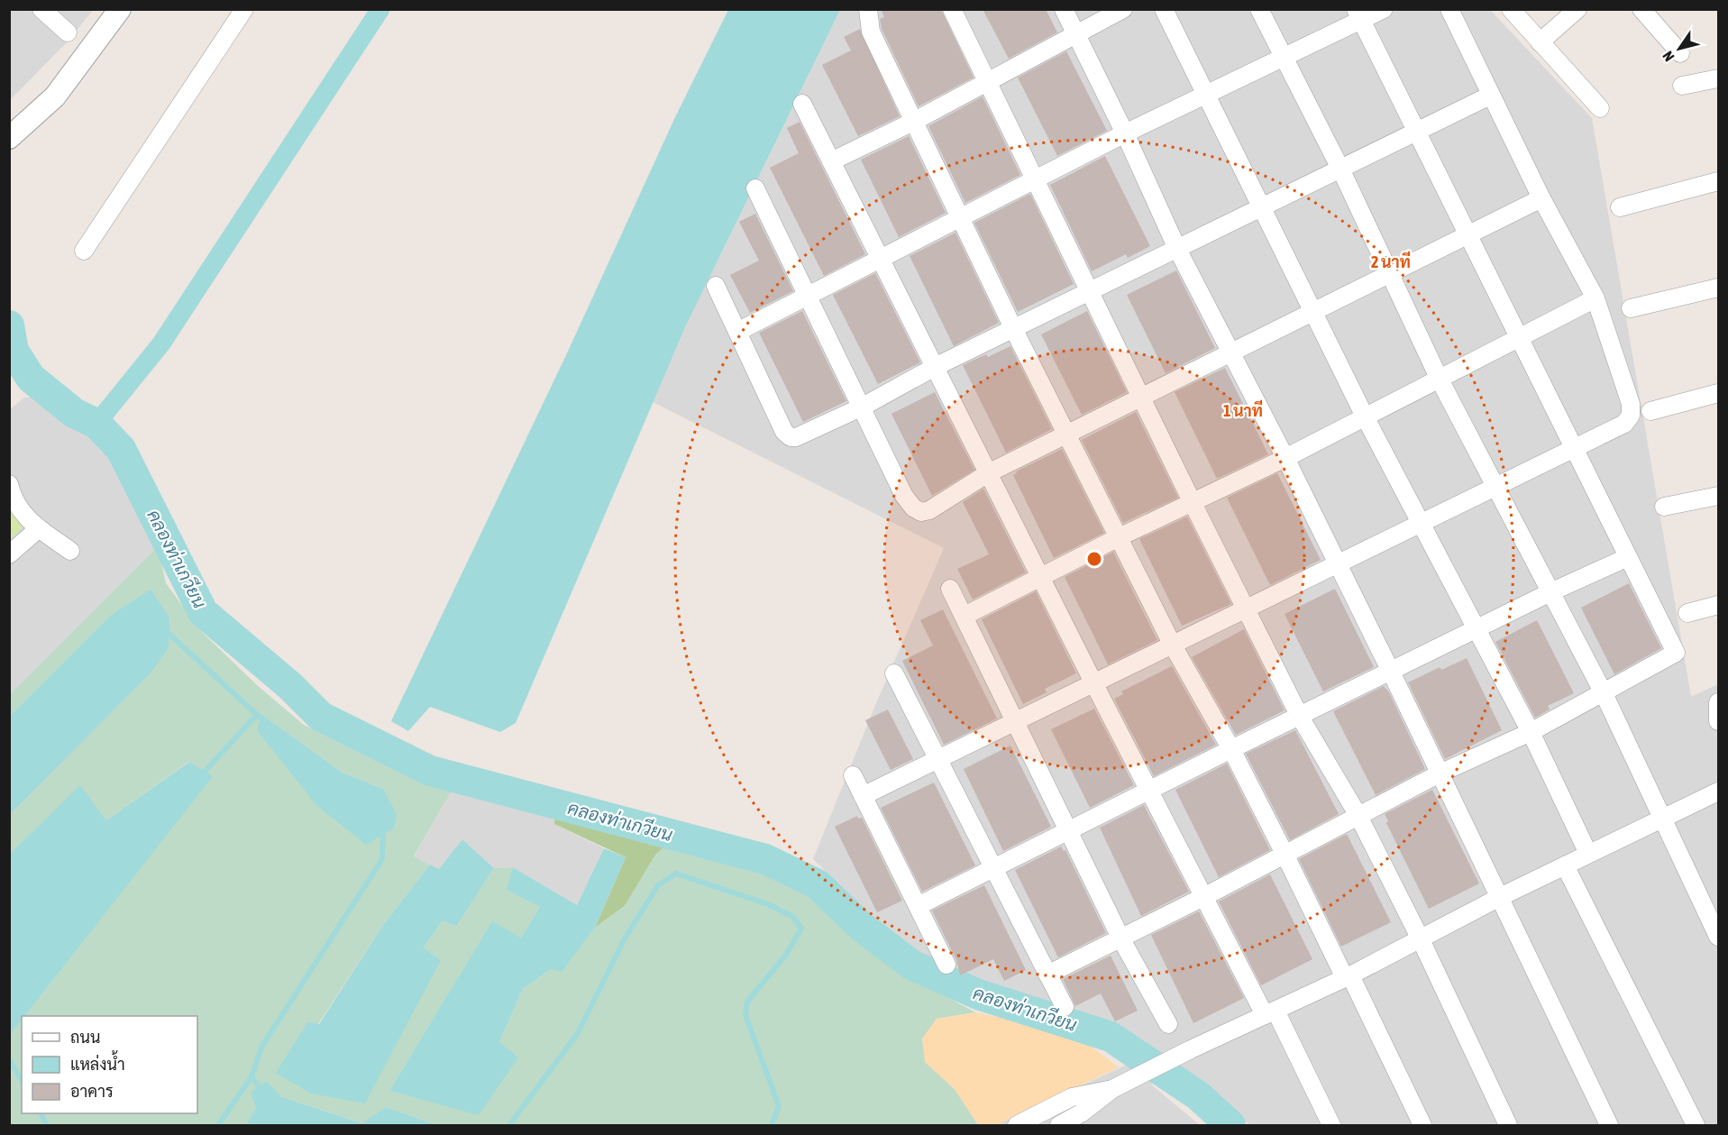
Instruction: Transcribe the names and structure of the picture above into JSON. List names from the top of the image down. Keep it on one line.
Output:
{"water":["คลองท่าเกวียน"],"legend":["ถนน","แหล่งน้ำ","อาคาร"],"north":"bottom left","rings":["2 นาที","1 นาที"]}
